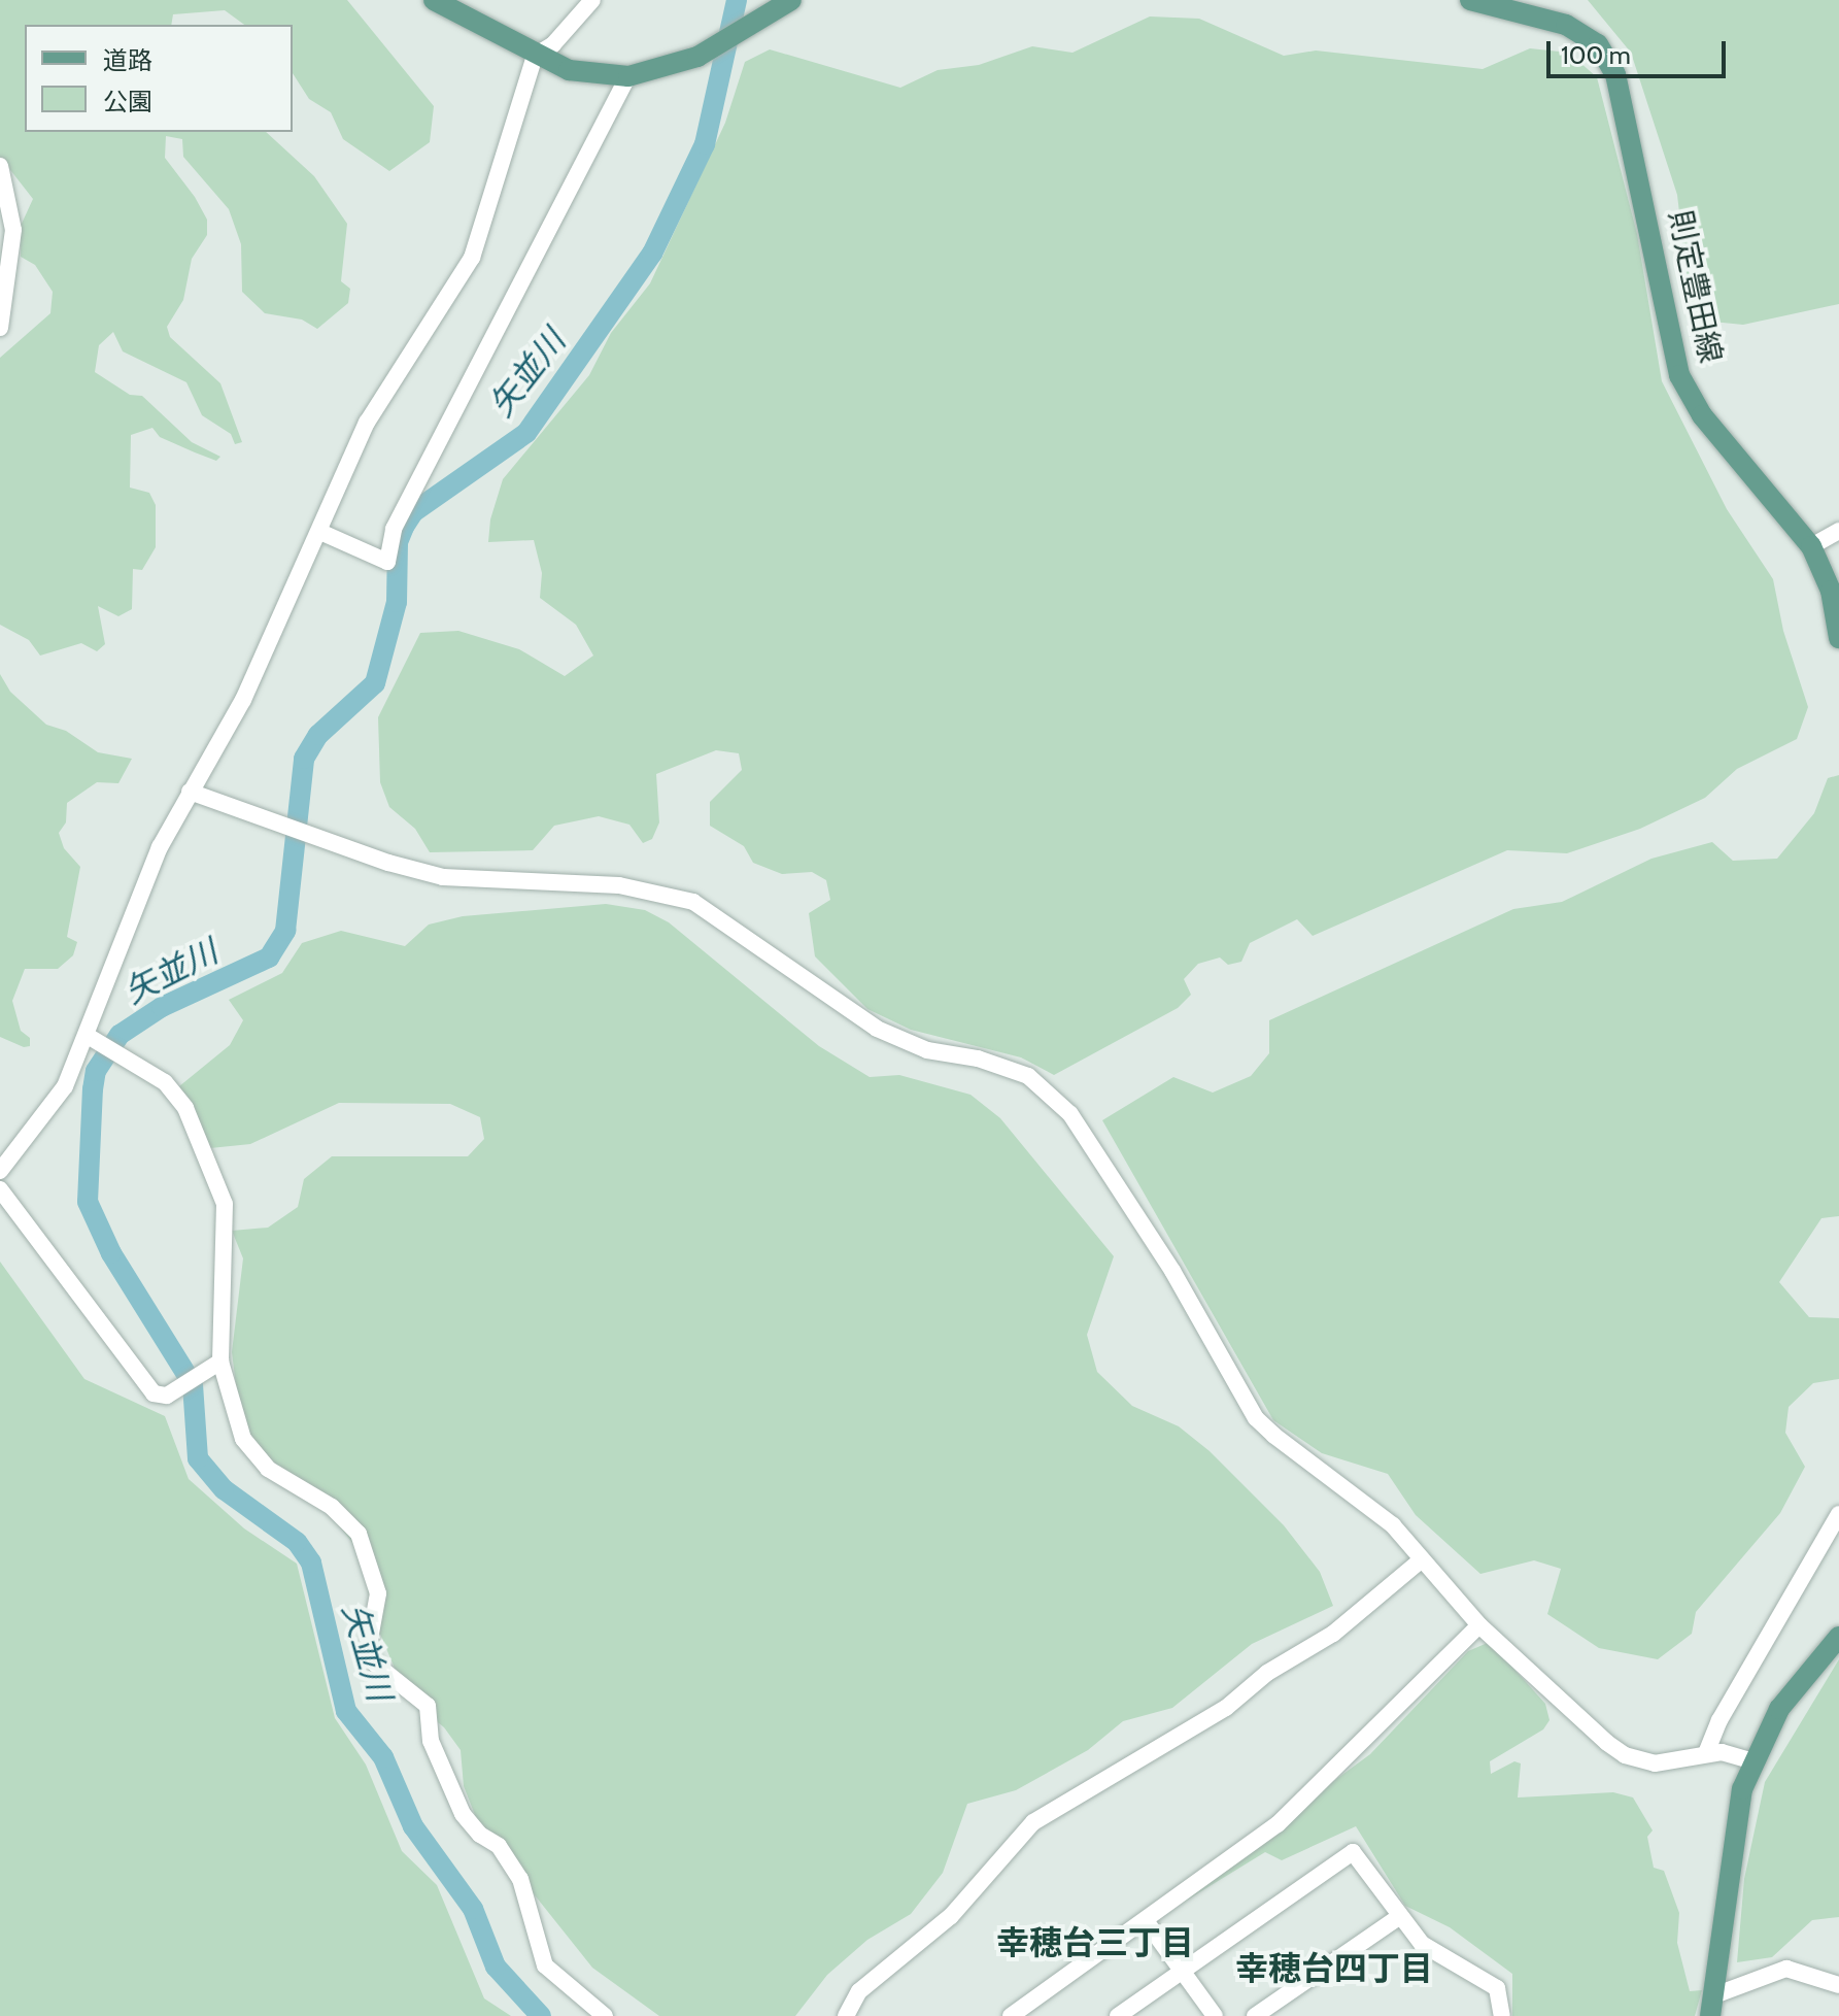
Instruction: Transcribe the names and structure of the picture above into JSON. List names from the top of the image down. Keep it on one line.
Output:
{"streets":{"main road":["則定豊田線"]},"districts":["幸穂台三丁目","幸穂台四丁目"],"water":["矢並川"],"legend":["道路","公園"],"scale_bar":"100 m"}
